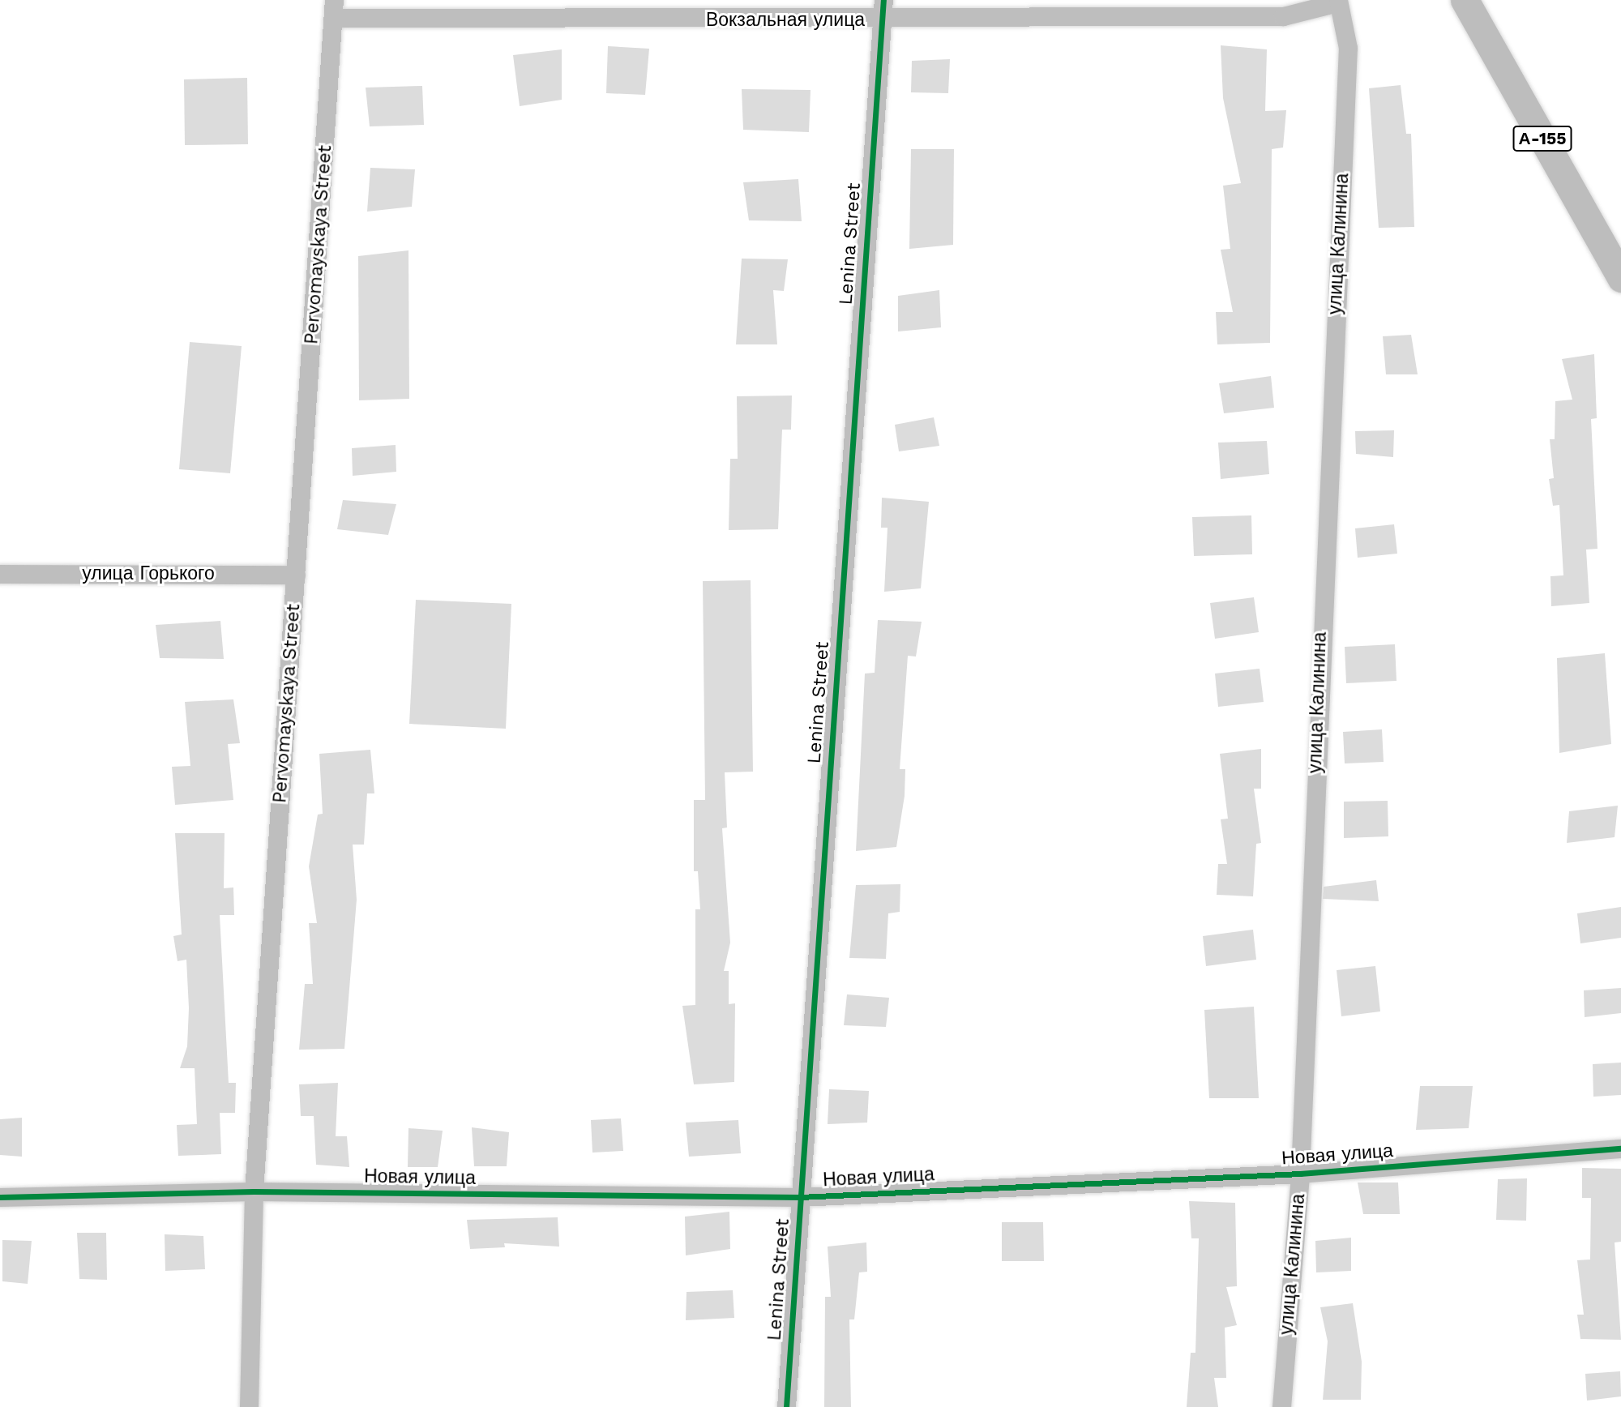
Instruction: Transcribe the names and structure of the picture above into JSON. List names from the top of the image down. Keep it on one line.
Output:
{"streets":{"main road":["А-155"],"street":["Вокзальная улица","Lenina Street","улица Калинина","Pervomayskaya Street","улица Горького","Новая улица"]},"crossings":[["Вокзальная улица","Lenina Street"],["Вокзальная улица","улица Калинина"],["Вокзальная улица","Pervomayskaya Street"],["Lenina Street","Новая улица"],["улица Калинина","Новая улица"],["Pervomayskaya Street","улица Горького"],["Pervomayskaya Street","Новая улица"]]}
